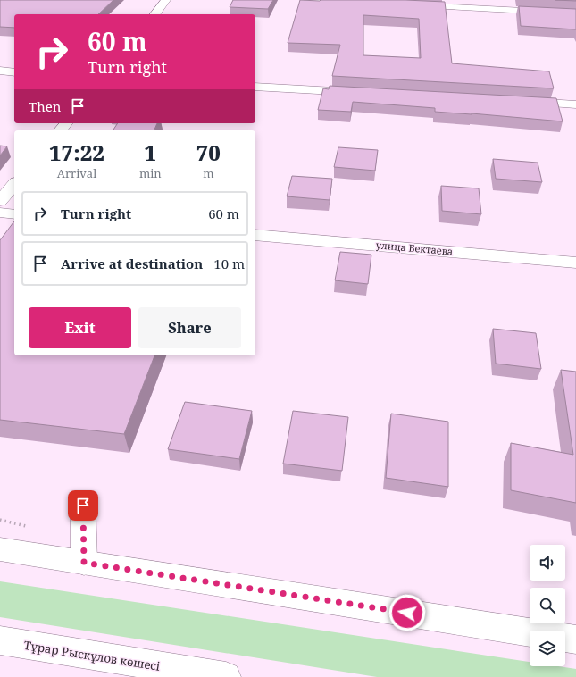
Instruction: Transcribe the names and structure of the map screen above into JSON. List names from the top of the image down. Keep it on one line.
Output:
{"streets":{"street":["улица Бектаева","Тұрар Рыскұлов көшесі"]},"page":{"turn":["60 m","Turn right"],"then":"Then","eta":["17:22","Arrival","1","min","70","m"],"list":[{"name":"Turn right","value":"60 m"},{"name":"Arrive at destination","value":"10 m"}],"buttons":["Exit","Share"]}}
